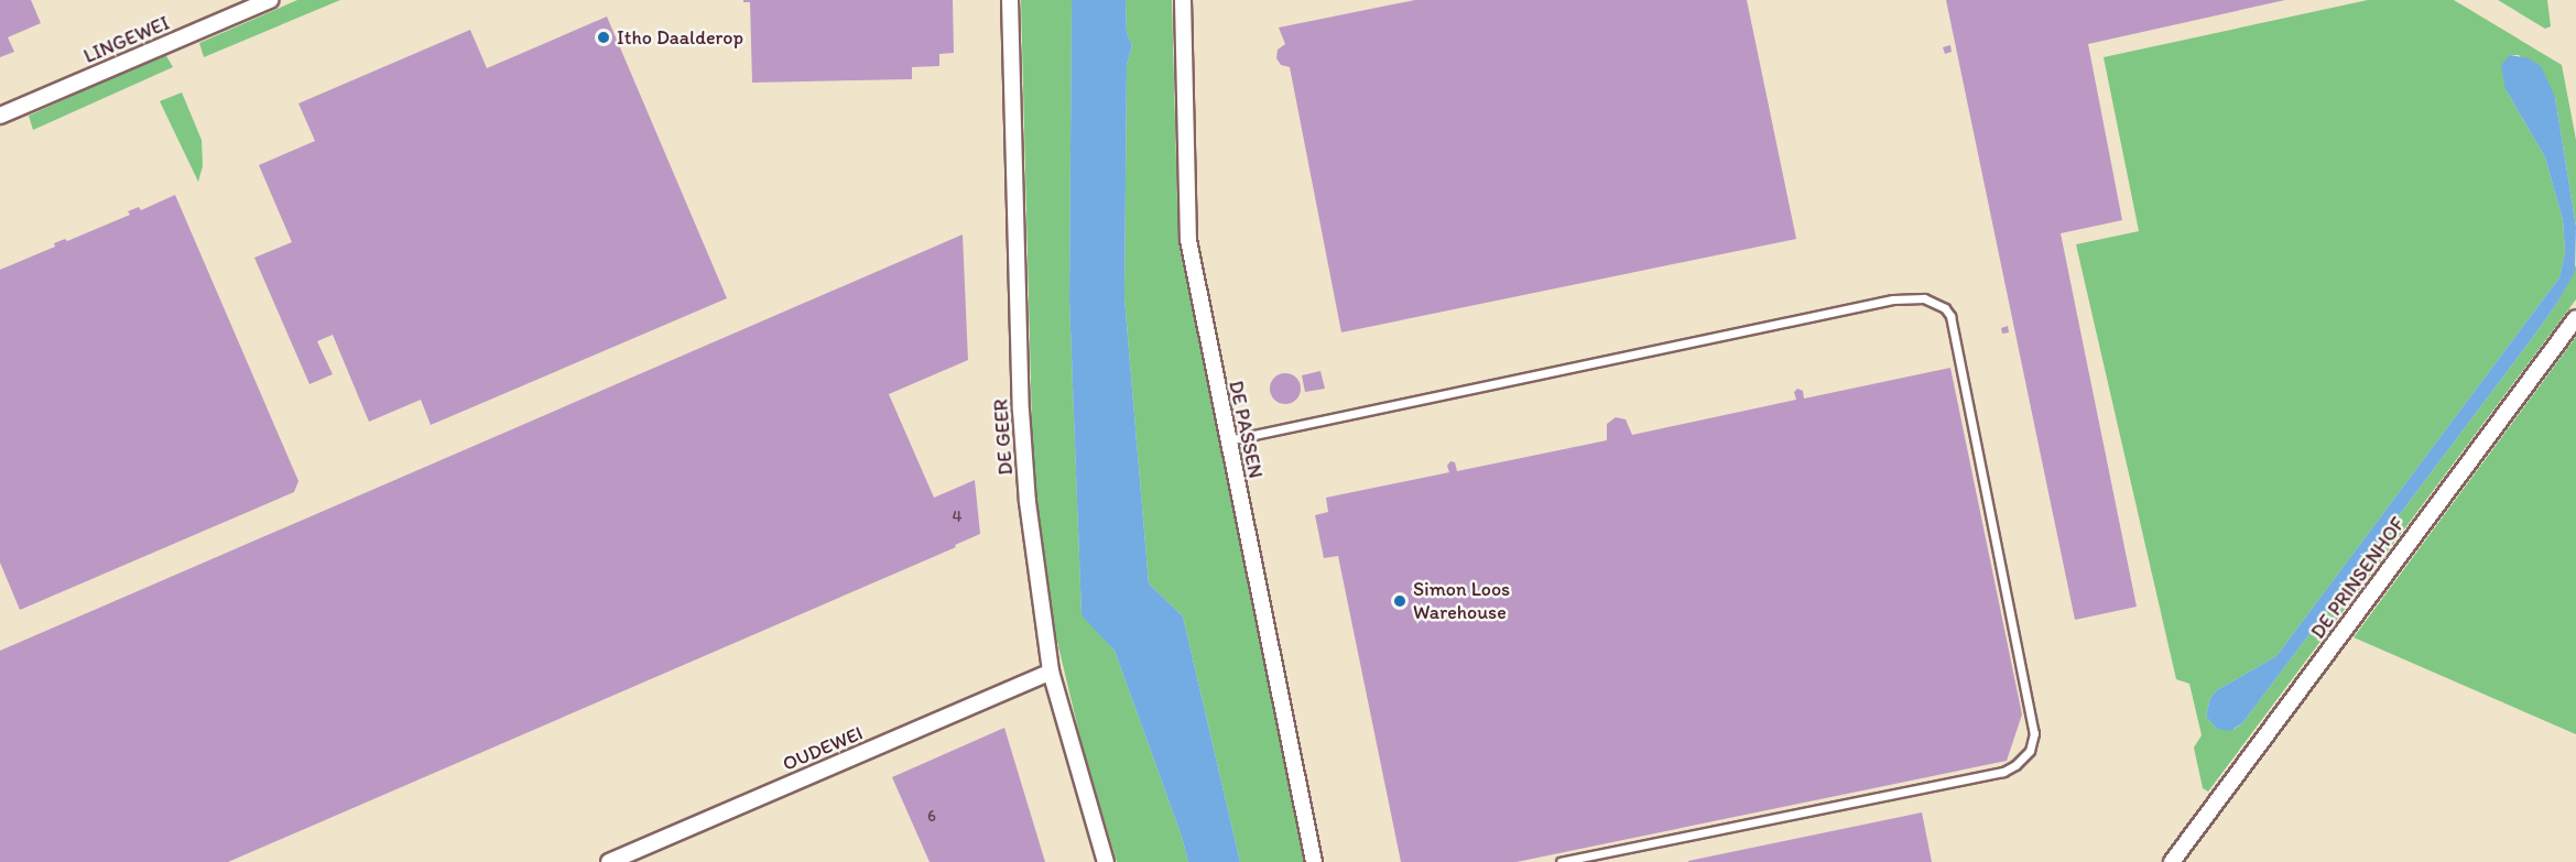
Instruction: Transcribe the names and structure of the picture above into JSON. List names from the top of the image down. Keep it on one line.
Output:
{"streets":{"street":["LINGEWEI","DE PASSEN","DE GEER","DE PRINSENHOF","OUDEWEI"]},"crossings":[["DE GEER","OUDEWEI"]],"places":["Itho Daalderop","Simon Loos Warehouse"],"house_numbers":["4","6"]}
